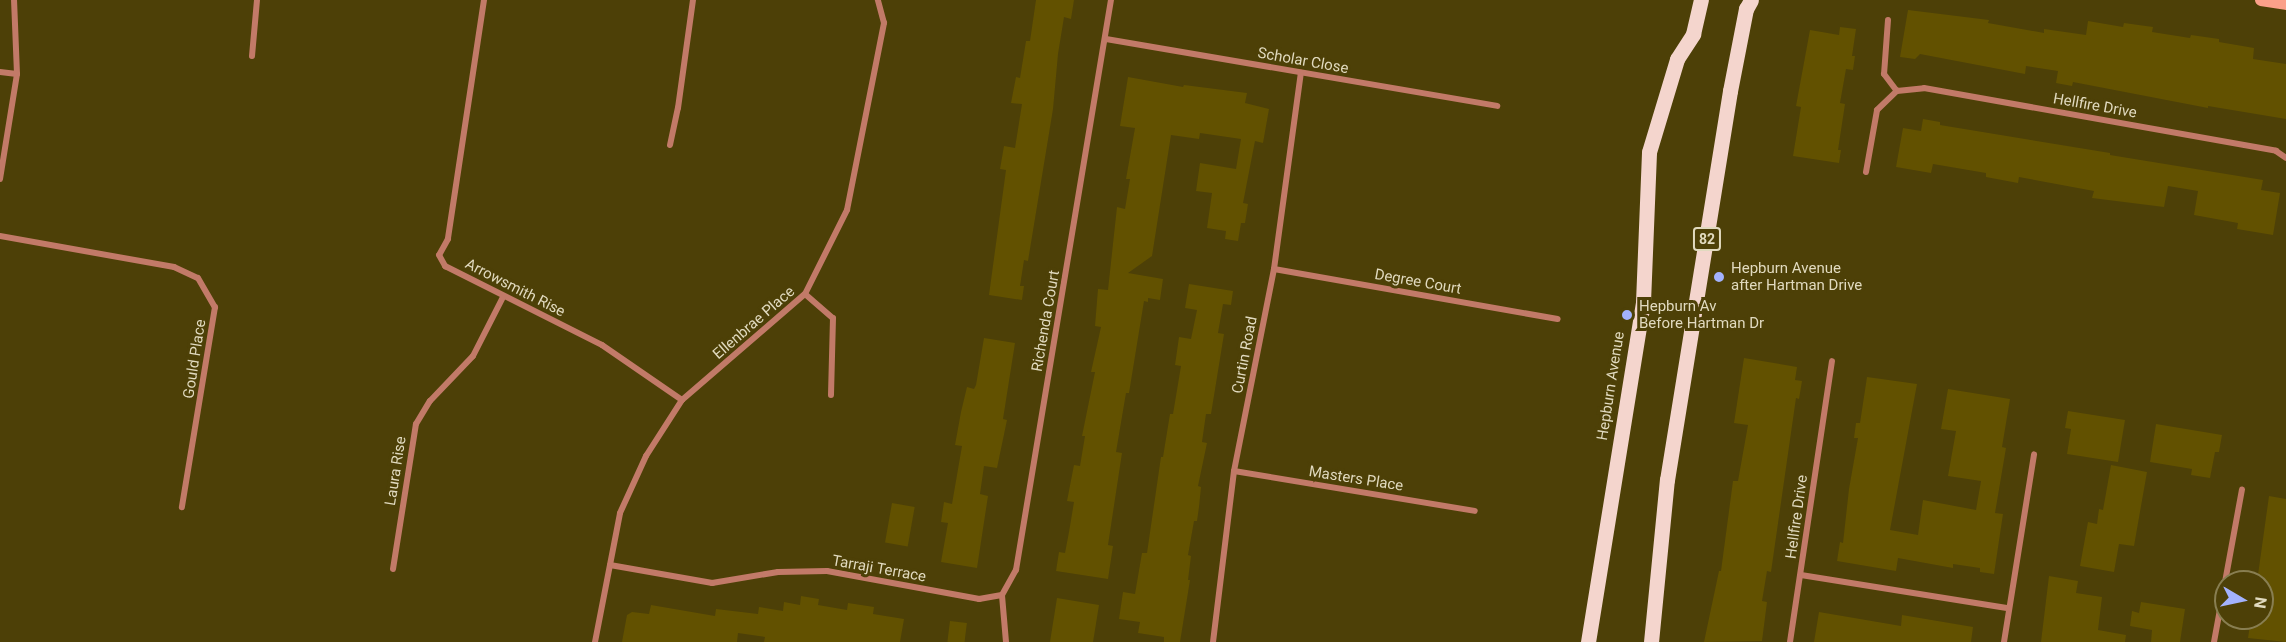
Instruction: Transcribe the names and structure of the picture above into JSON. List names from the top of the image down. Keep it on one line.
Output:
{"streets":{"main road":["82","Hepburn Avenue"],"street":["Scholar Close","Hellfire Drive","Degree Court","Arrowsmith Rise","Richenda Court","Ellenbrae Place","Curtin Road","Gould Place","Laura Rise","Masters Place","Tarraji Terrace"]},"crossings":[["Scholar Close","Richenda Court"],["Scholar Close","Curtin Road"],["Degree Court","Curtin Road"],["Arrowsmith Rise","Ellenbrae Place"],["Arrowsmith Rise","Laura Rise"],["Richenda Court","Tarraji Terrace"],["Ellenbrae Place","Tarraji Terrace"],["Curtin Road","Masters Place"]],"places":["Hepburn Avenue after Hartman Drive","Hepburn Av Before Hartman Dr"],"north":"right"}
